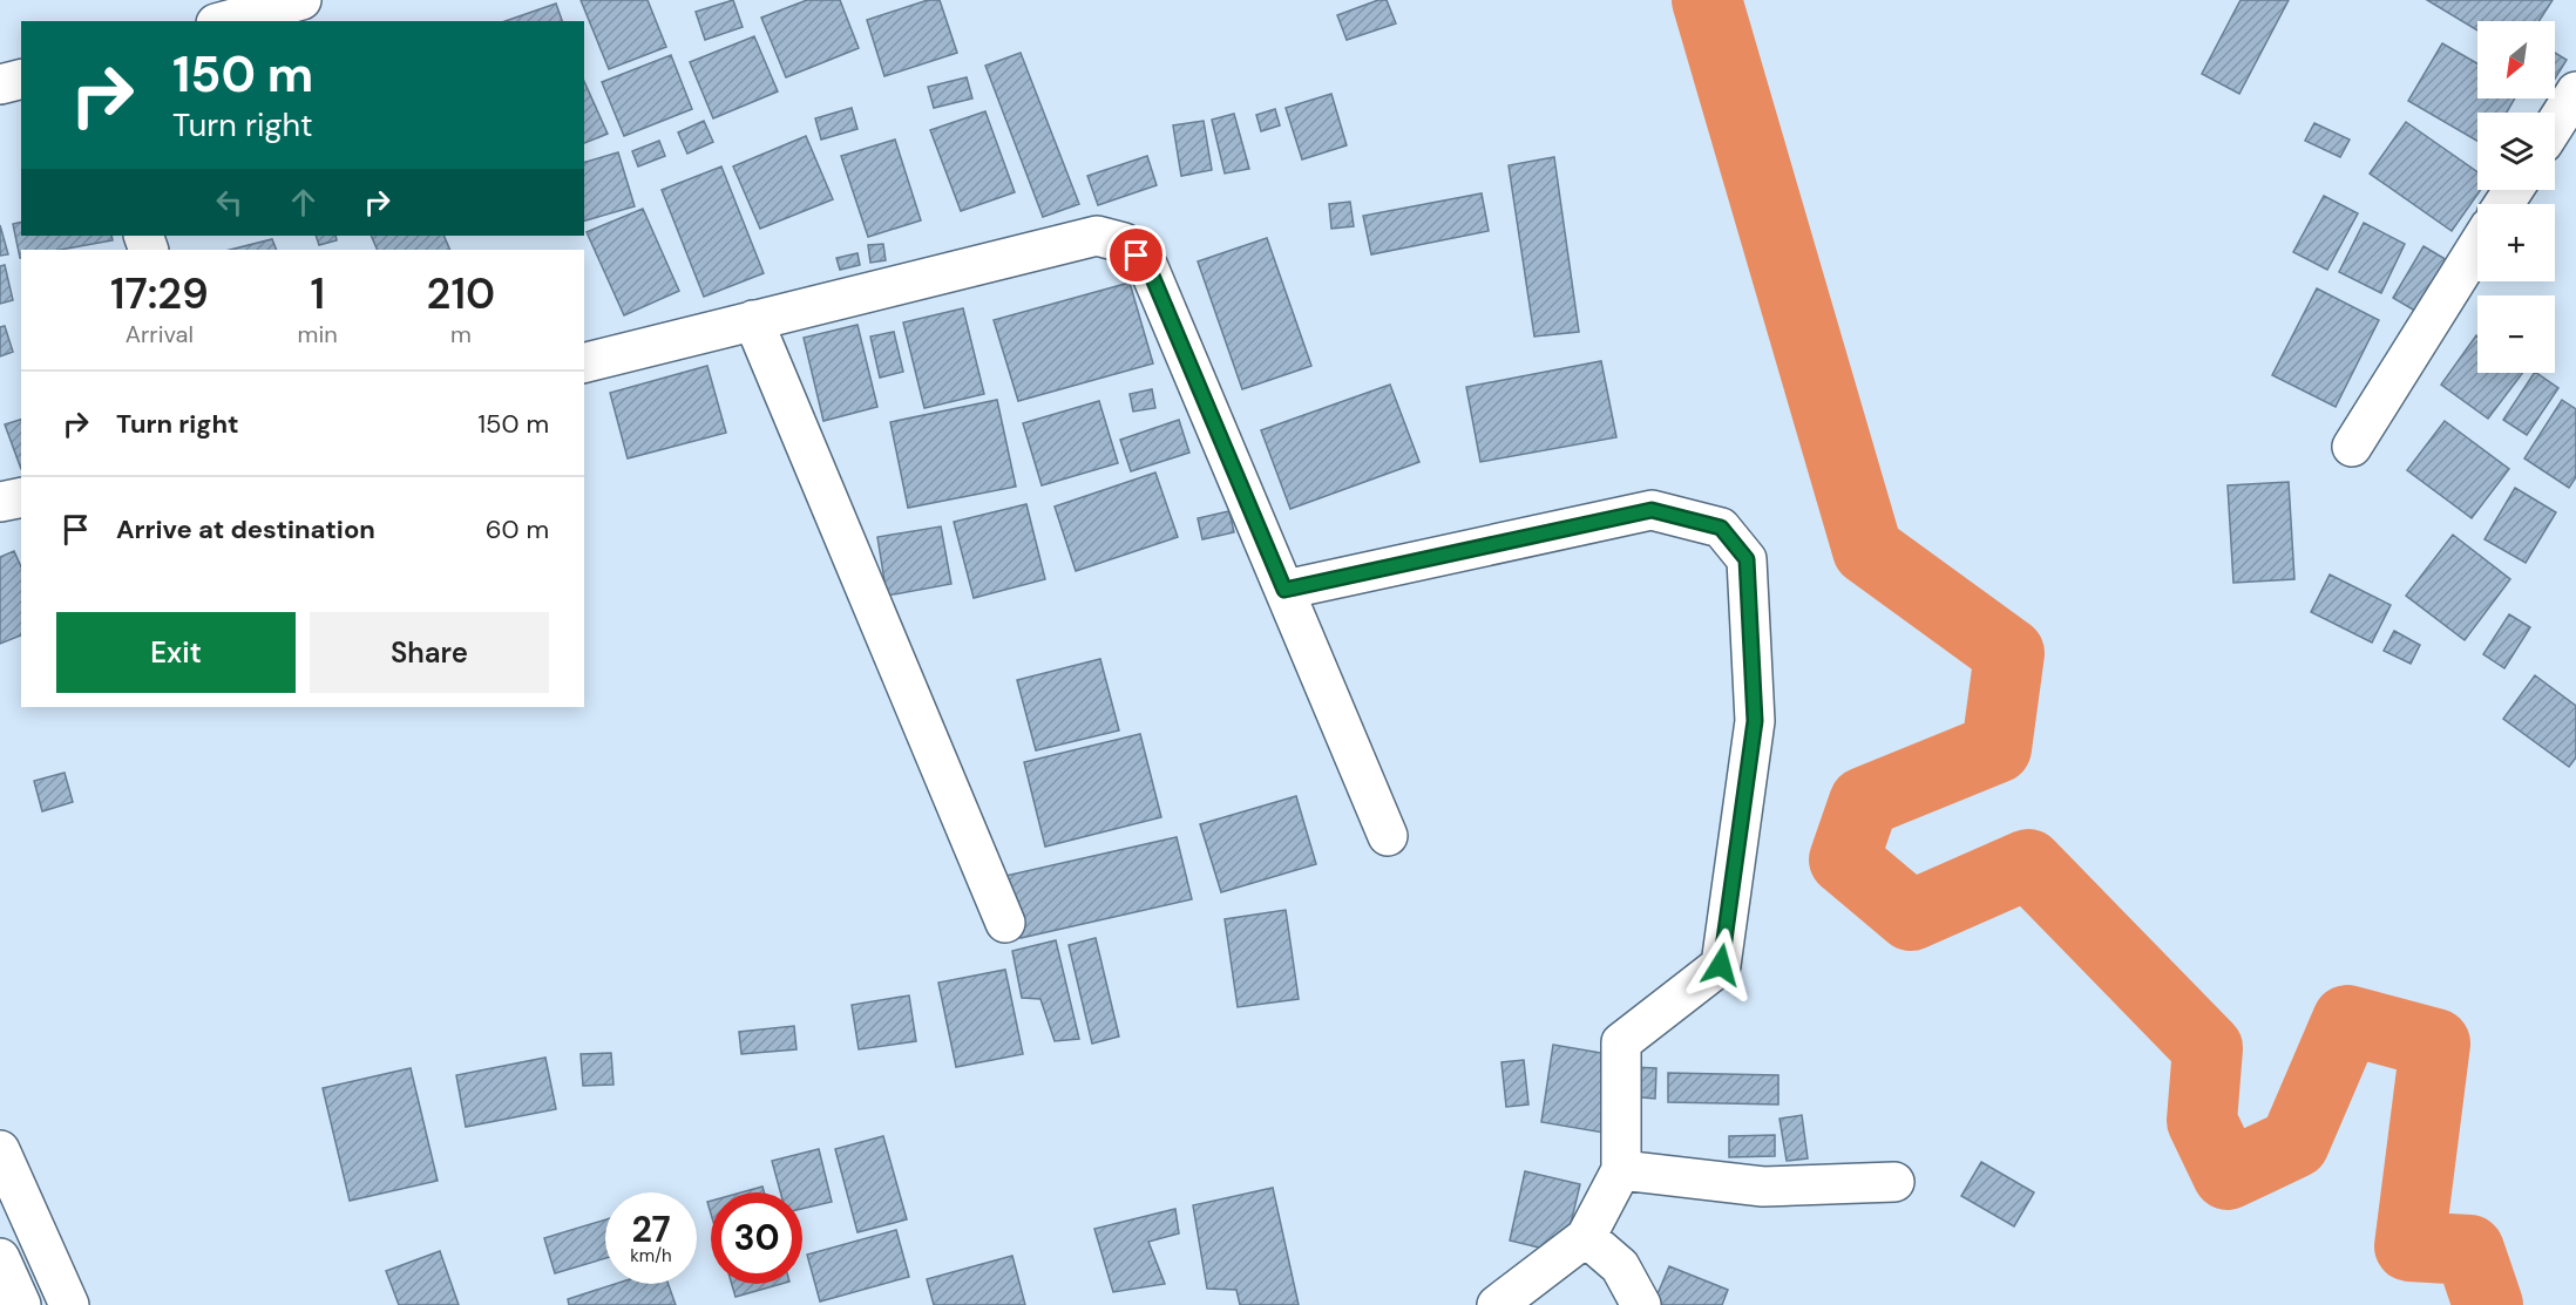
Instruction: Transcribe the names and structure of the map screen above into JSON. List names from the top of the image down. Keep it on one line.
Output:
{"north":"bottom left","page":{"map_buttons":["+","−"],"turn":["150 m","Turn right"],"eta":["17:29","Arrival","1","min","210","m"],"list":[{"name":"Turn right","value":"150 m"},{"name":"Arrive at destination","value":"60 m"}],"buttons":["Exit","Share"],"speed":"27 km/h","limit":"30"}}
